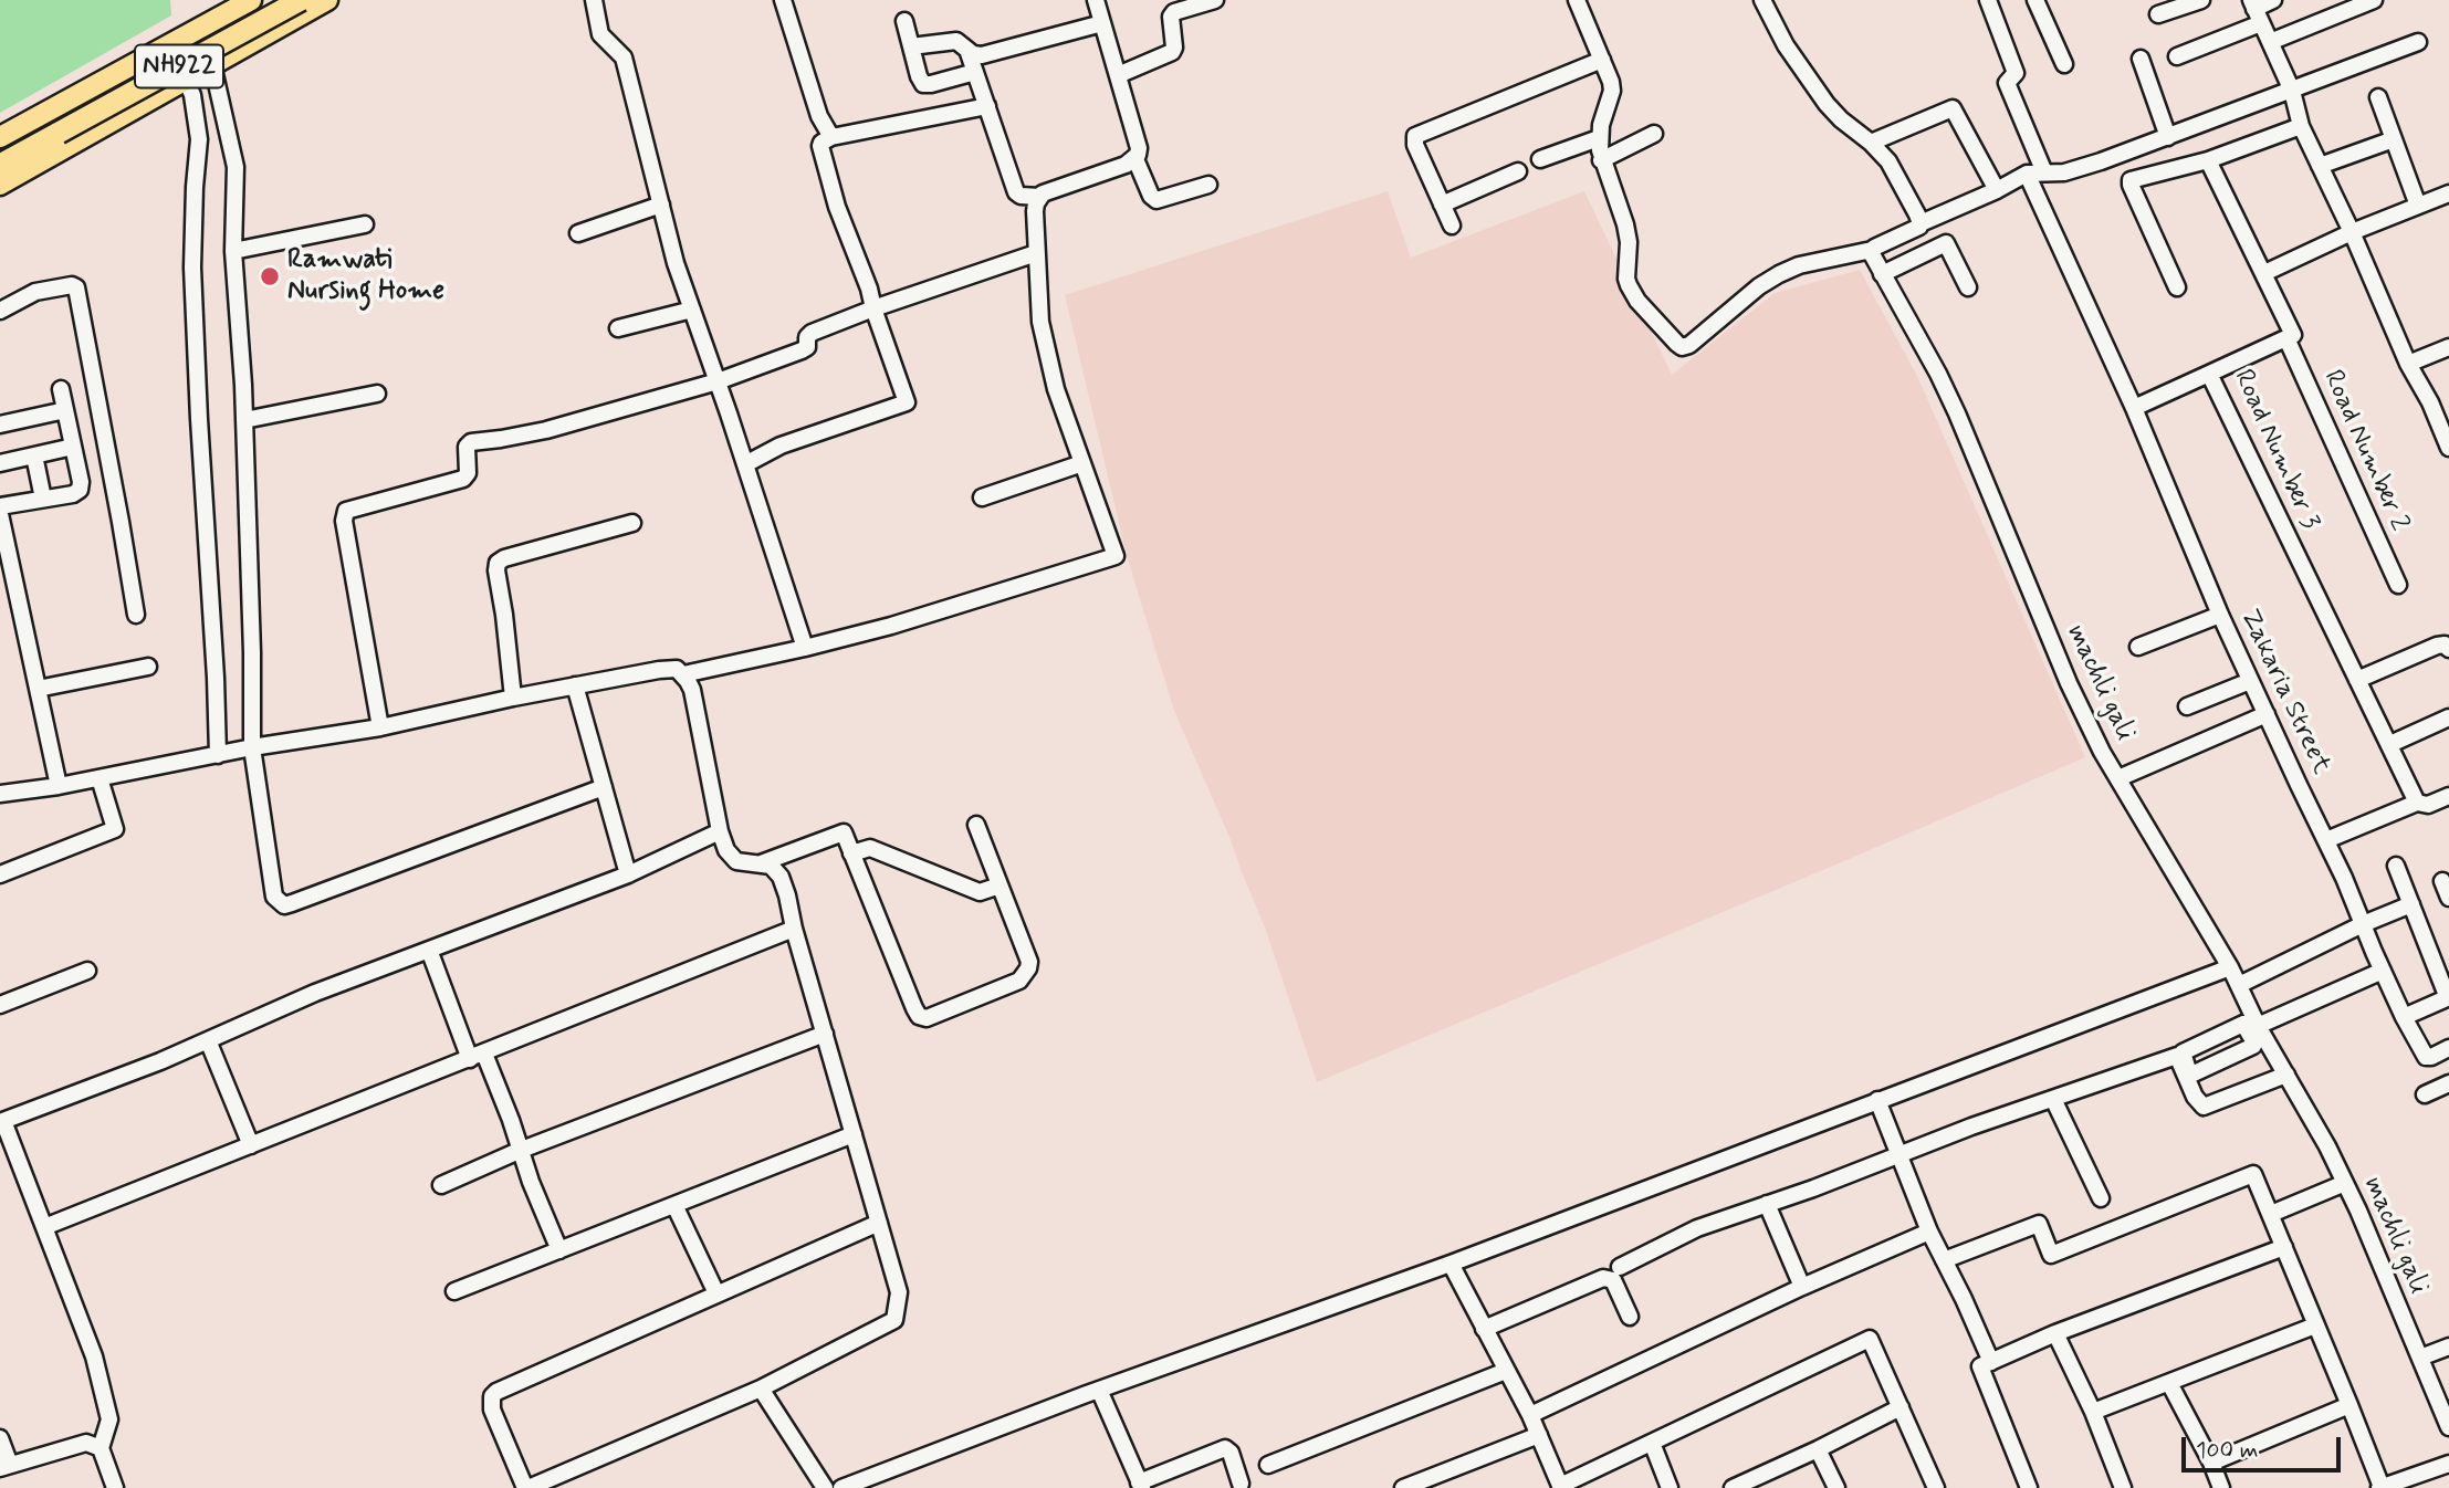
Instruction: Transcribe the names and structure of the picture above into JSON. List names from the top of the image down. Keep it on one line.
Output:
{"streets":{"highway":["NH922"],"street":["Road Number 3","Road Number 2","machli gali","Zakaria Street"]},"crossings":[["Road Number 3","Road Number 2"]],"places":["Ramwati Nursing Home"],"scale_bar":"100 m"}
